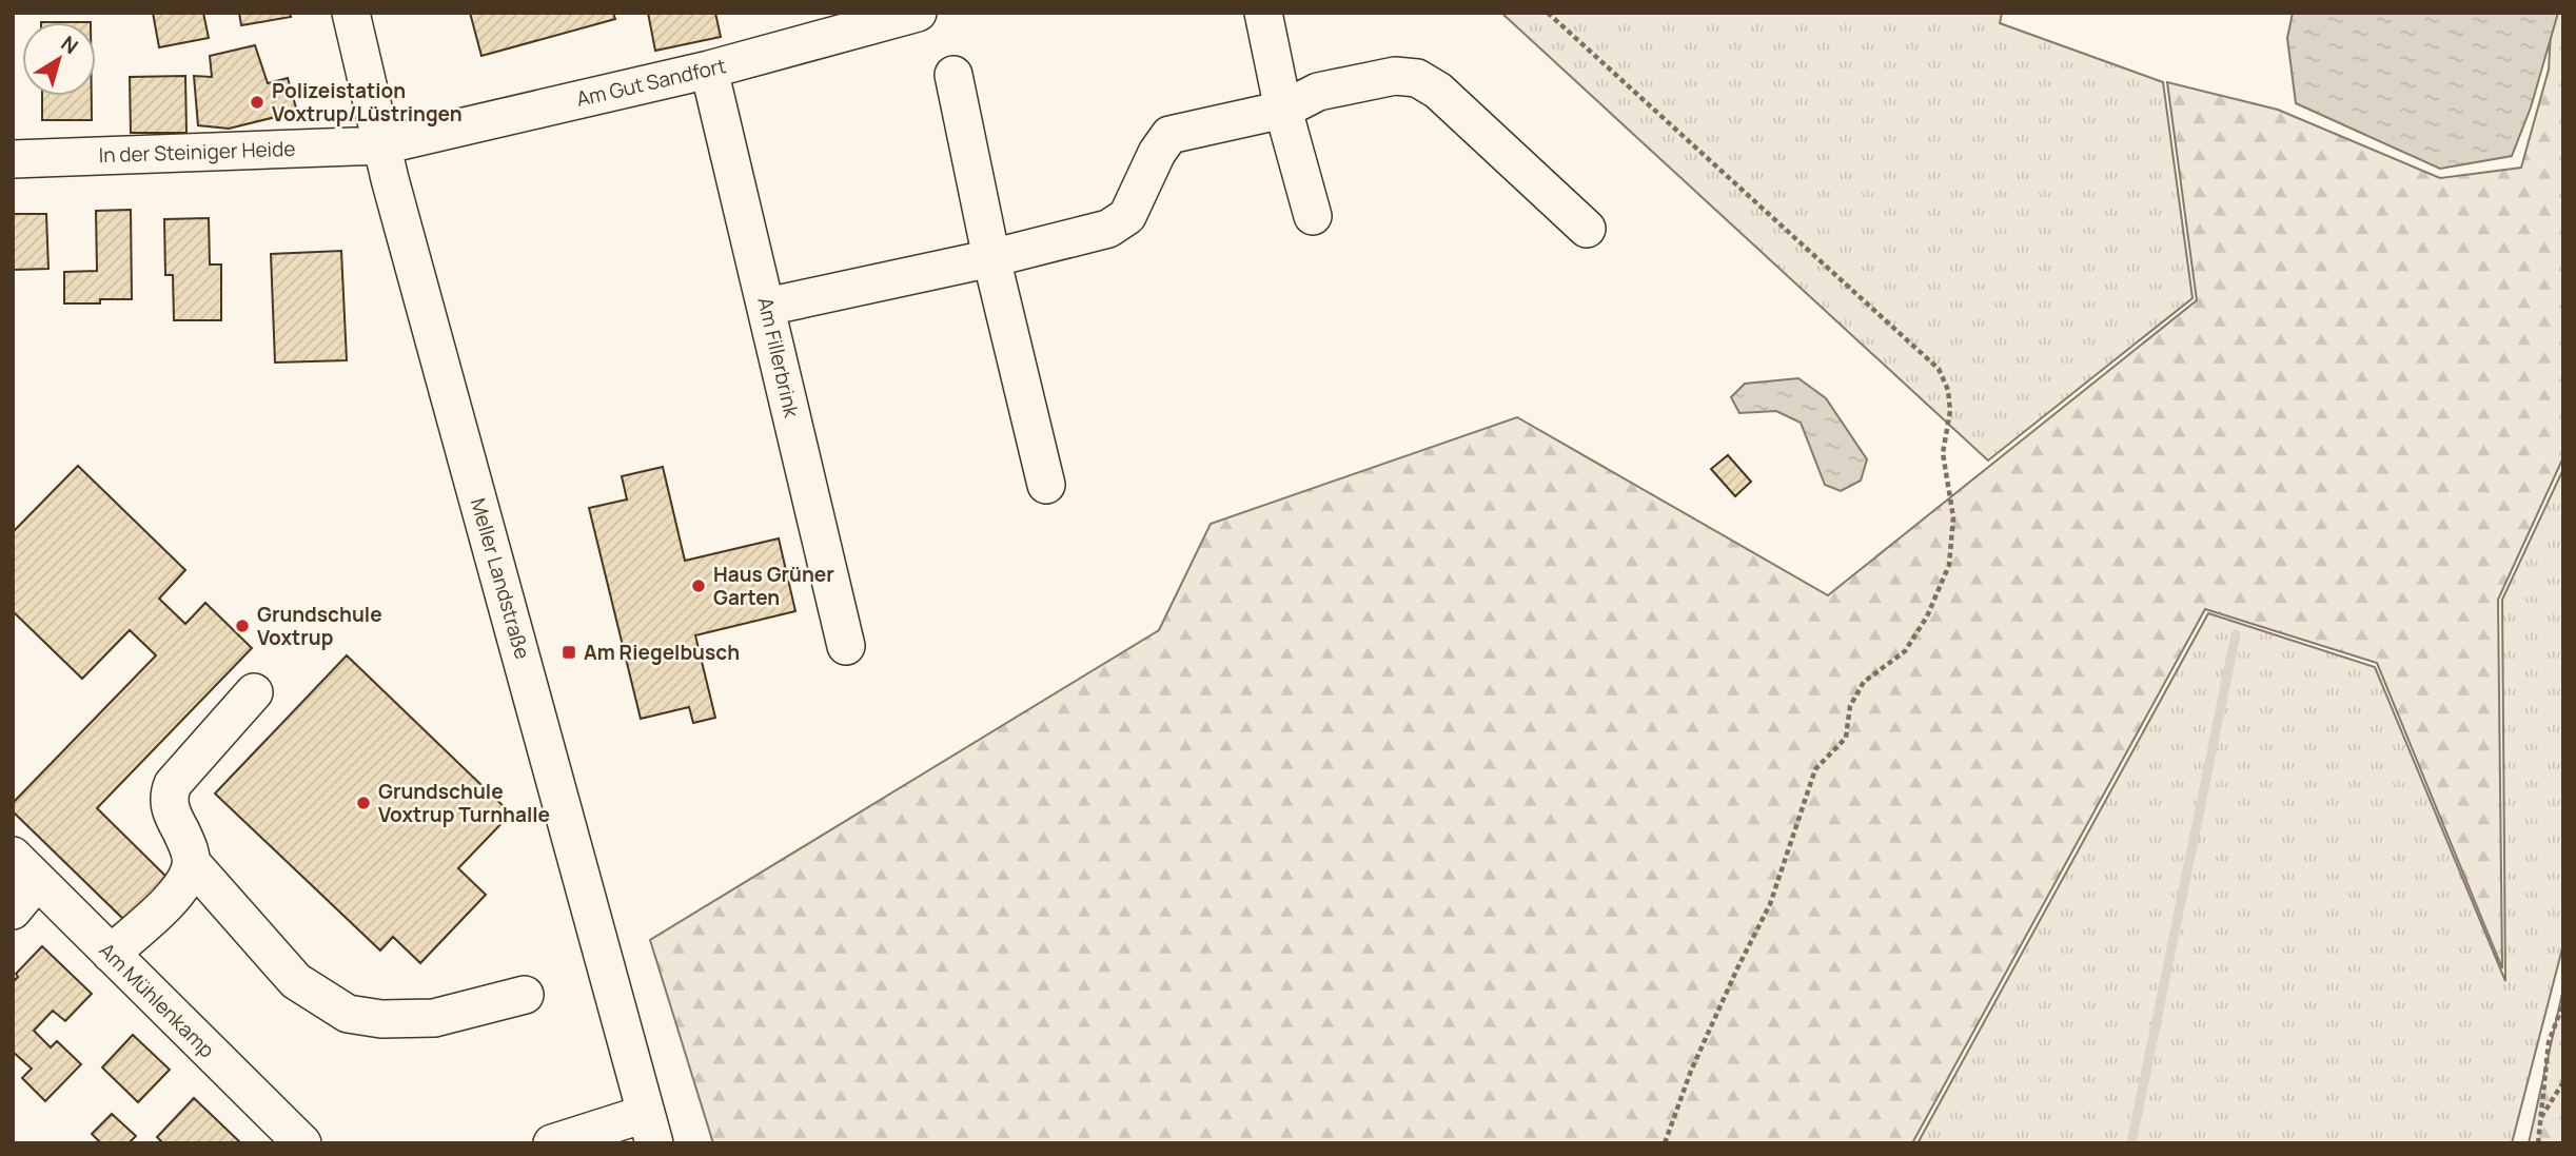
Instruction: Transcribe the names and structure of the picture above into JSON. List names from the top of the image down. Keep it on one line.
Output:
{"streets":{"street":["Am Gut Sandfort","In der Steiniger Heide","Am Fillerbrink","Meller Landstraße","Am Mühlenkamp"]},"crossings":[["Am Gut Sandfort","In der Steiniger Heide"],["Am Gut Sandfort","Am Fillerbrink"],["Am Gut Sandfort","Meller Landstraße"],["In der Steiniger Heide","Meller Landstraße"]],"places":{"other":["Polizeistation Voxtrup/Lüstringen","Haus Grüner Garten","Grundschule Voxtrup","Grundschule Voxtrup Turnhalle"],"transit":["Am Riegelbusch"]},"north":"top right"}
